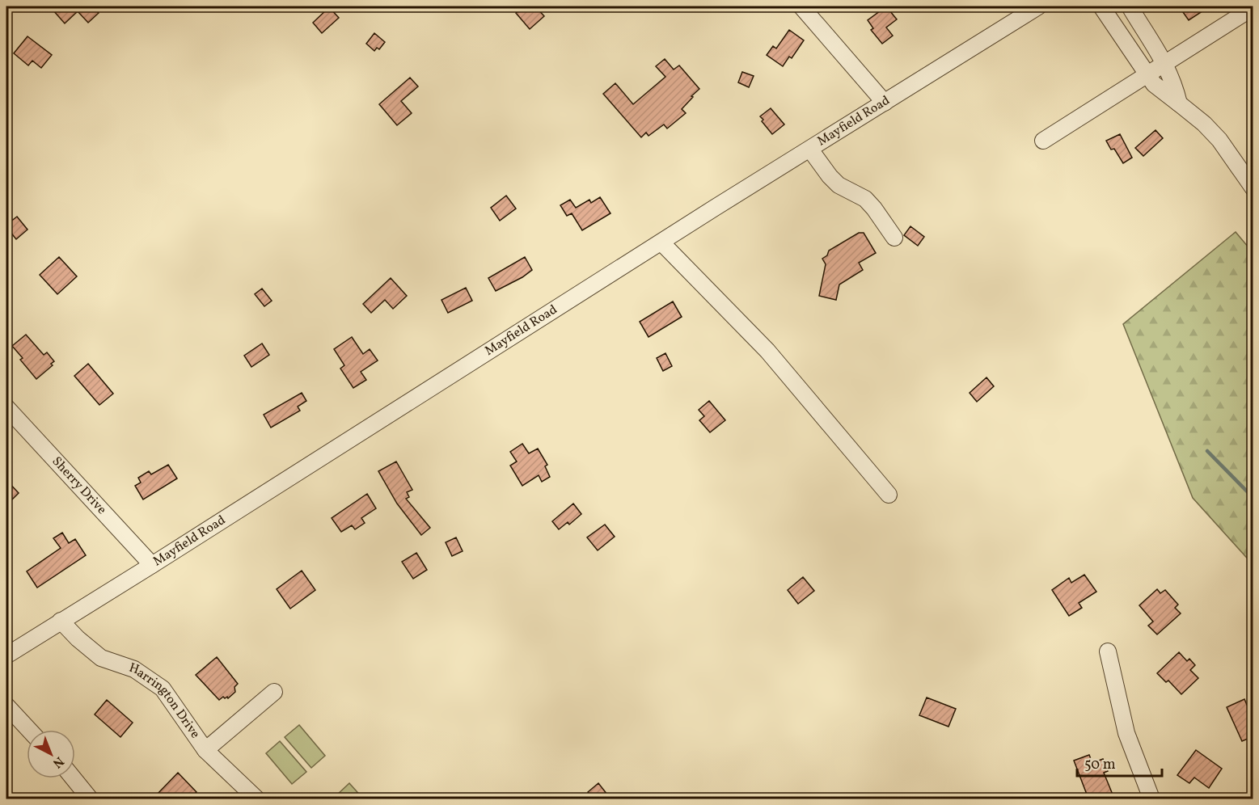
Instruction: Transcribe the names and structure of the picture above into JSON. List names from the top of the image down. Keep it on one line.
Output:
{"streets":{"street":["Mayfield Road","Sherry Drive","Harrington Drive"]},"crossings":[["Mayfield Road","Sherry Drive"],["Mayfield Road","Harrington Drive"]],"scale_bar":"50 m","north":"bottom right"}
